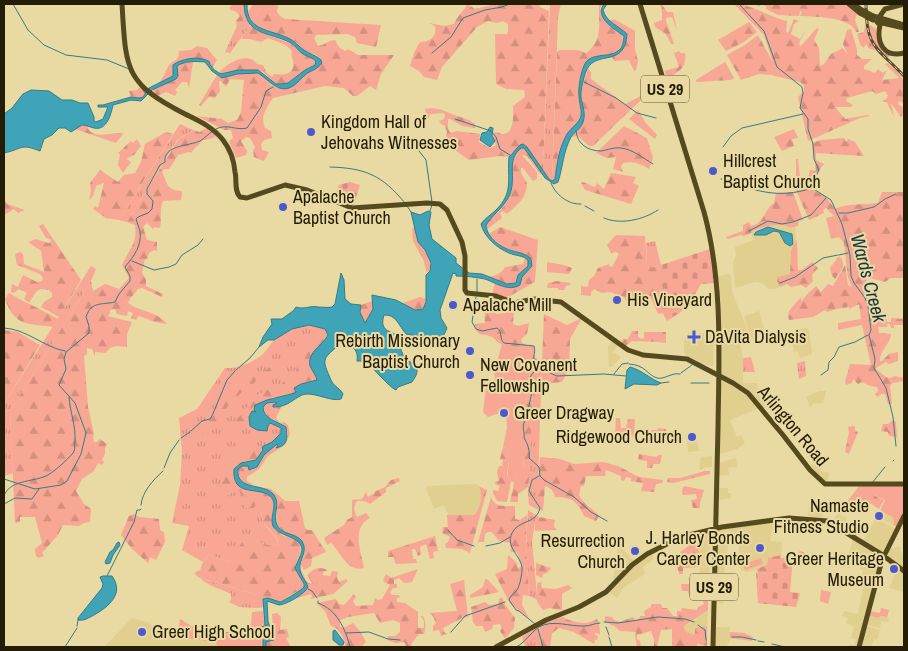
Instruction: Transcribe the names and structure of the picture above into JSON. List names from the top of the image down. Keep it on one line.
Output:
{"streets":{"main road":["US 29","Arlington Road"]},"crossings":[["US 29","Arlington Road"]],"water":["Wards Creek"],"places":{"other":["Kingdom Hall of Jehovahs Witnesses","Hillcrest Baptist Church","Apalache Baptist Church","His Vineyard","Apalache Mill","Rebirth Missionary Baptist Church","New Covanent Fellowship","Greer Dragway","Ridgewood Church","Namaste Fitness Studio","J. Harley Bonds Career Center","Resurrection Church","Greer Heritage Museum","Greer High School"],"health":["DaVita Dialysis"]}}
